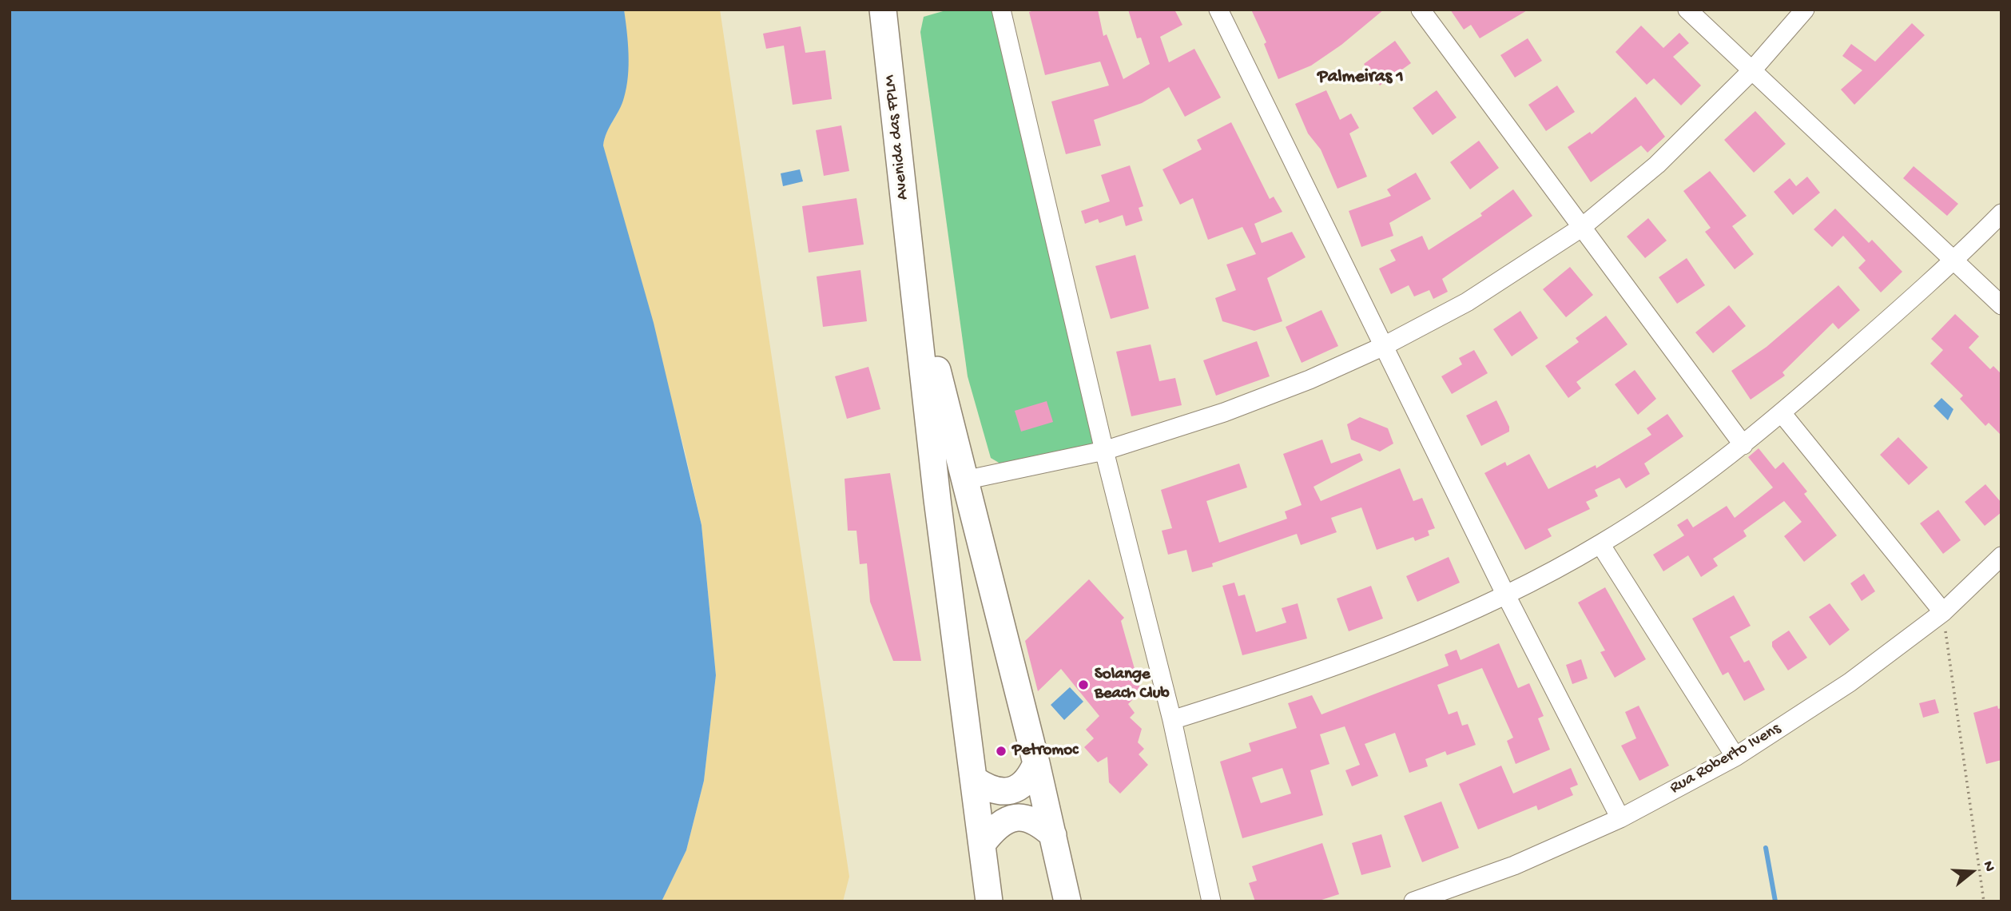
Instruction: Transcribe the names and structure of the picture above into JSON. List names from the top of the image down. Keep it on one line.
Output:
{"streets":{"street":["Avenida das FPLM","Rua Roberto Ivens"]},"districts":["Palmeiras 1"],"places":["Solange Beach Club","Petromoc"],"north":"right"}
